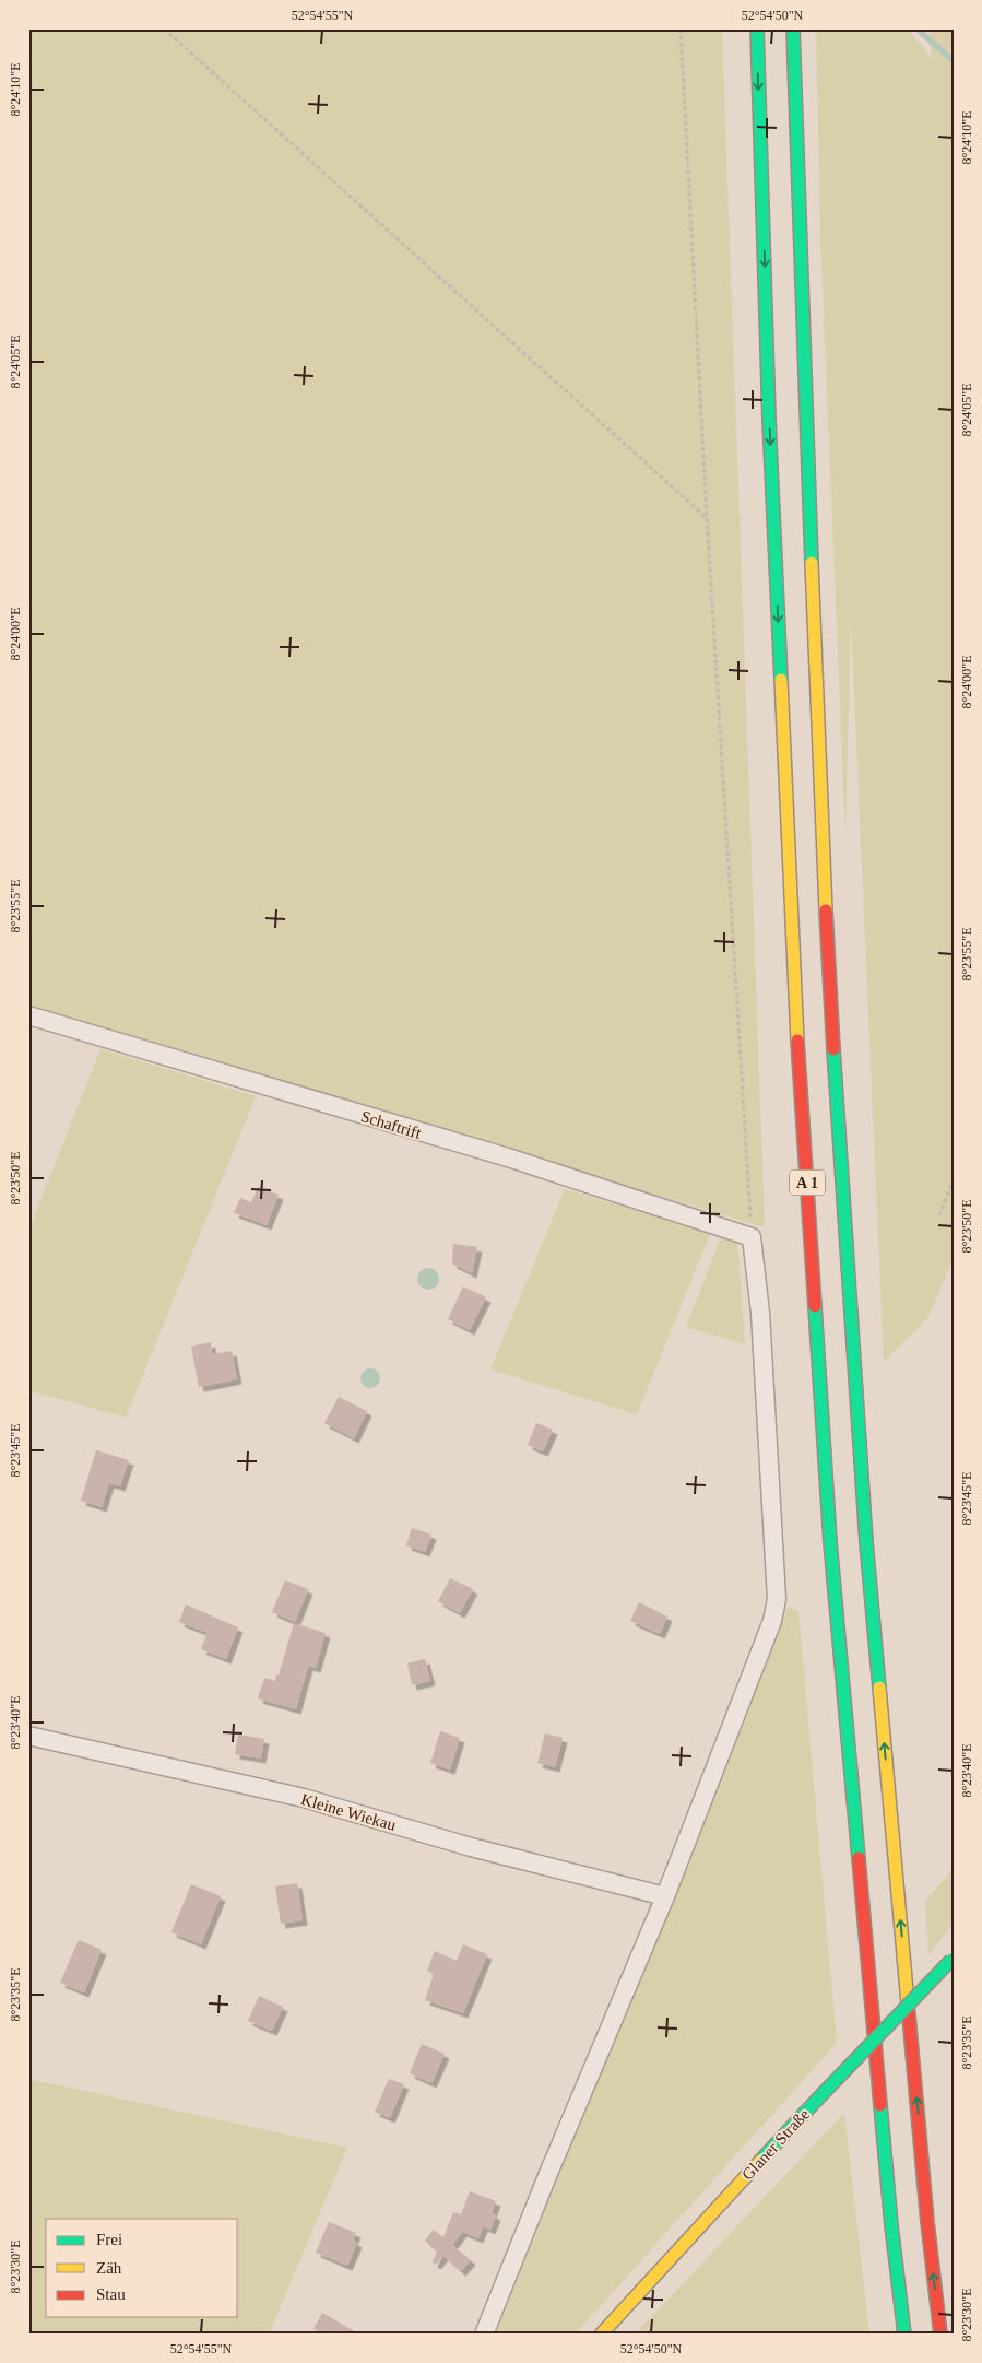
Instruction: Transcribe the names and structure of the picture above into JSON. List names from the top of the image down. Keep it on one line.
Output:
{"streets":{"main road":["A 1","Glaner Straße"],"street":["Schaftrift","Kleine Wiekau"]},"legend":["Frei","Zäh","Stau"],"coordinates":["52°54'55\"N","52°54'50\"N","8°24'10\"E","8°24'05\"E","8°24'00\"E","8°23'55\"E","8°23'50\"E","8°23'45\"E","8°23'40\"E","8°23'35\"E","8°23'30\"E"]}
